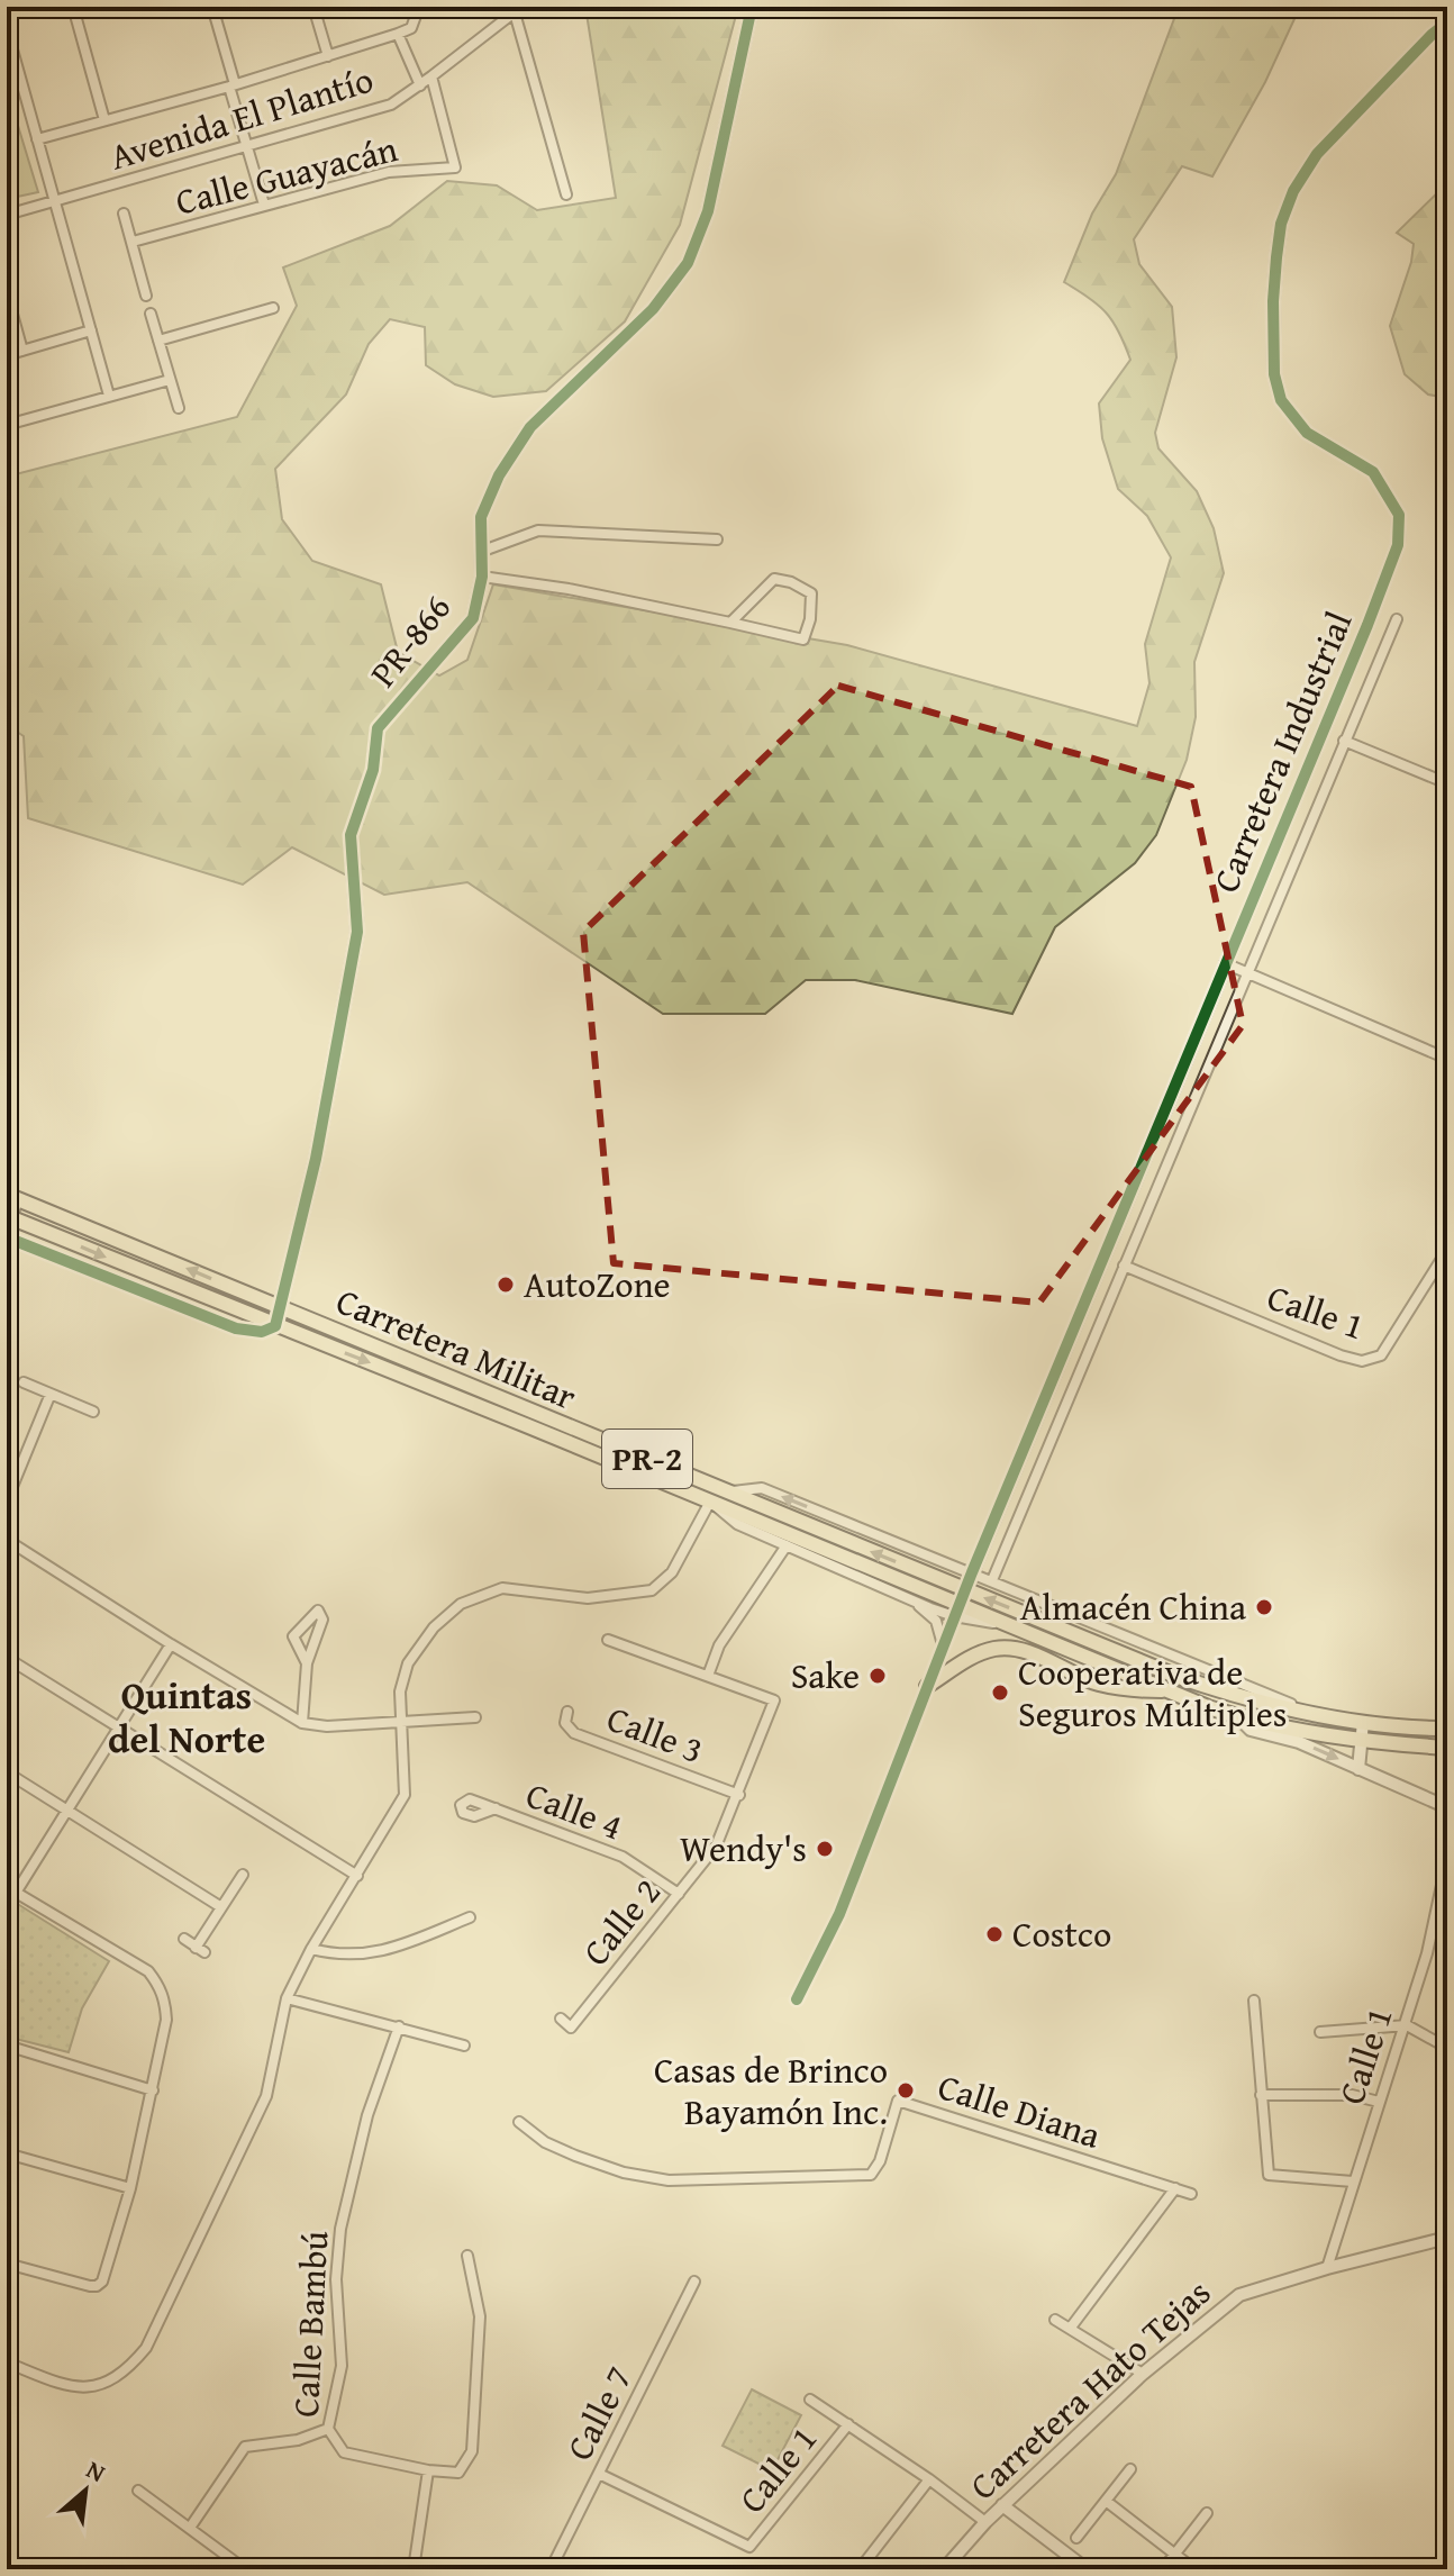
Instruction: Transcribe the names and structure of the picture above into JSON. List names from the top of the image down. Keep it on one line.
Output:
{"streets":{"main road":["Carretera Militar","PR-2"],"street":["Avenida El Plantío","Calle Guayacán","PR-866","Carretera Industrial","Calle 1","Calle 3","Calle 4","Calle 2","Calle Diana","Calle Bambú","Carretera Hato Tejas","Calle 7"]},"crossings":[["Avenida El Plantío","Calle Guayacán"],["PR-866","Carretera Militar"],["Carretera Industrial","Carretera Militar"],["Calle 1","Carretera Hato Tejas"],["Calle 1","Calle 7"],["Calle 3","Calle 2"],["Calle 4","Calle 2"]],"districts":["Quintas del Norte"],"places":["AutoZone","Almacén China","Sake","Cooperativa de Seguros Múltiples","Wendy's","Costco","Casas de Brinco Bayamón Inc."],"north":"top right"}
